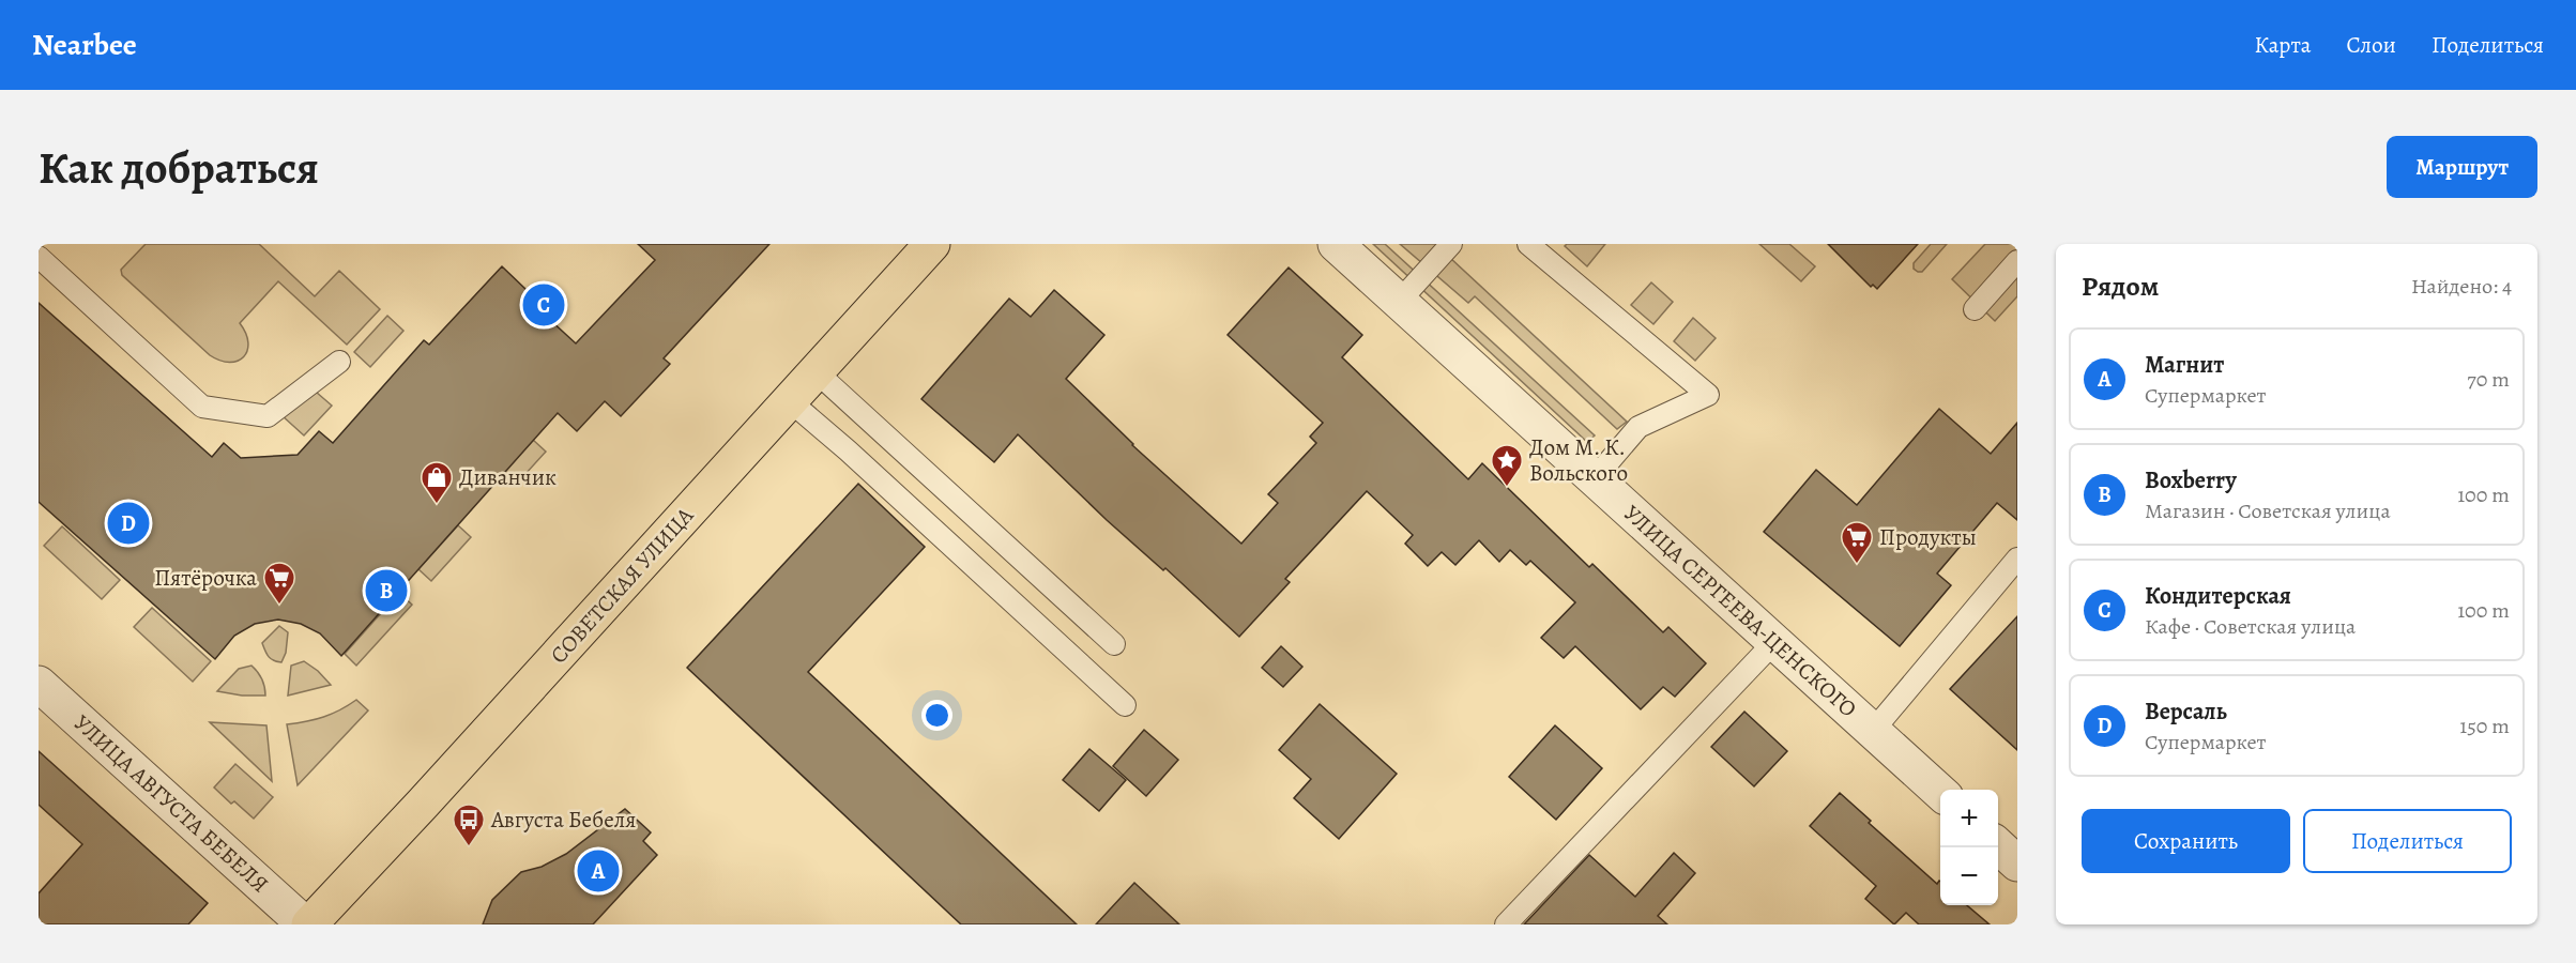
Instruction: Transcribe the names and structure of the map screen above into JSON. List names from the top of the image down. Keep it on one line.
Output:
{"streets":{"main road":["СОВЕТСКАЯ УЛИЦА"],"street":["УЛИЦА СЕРГЕЕВА-ЦЕНСКОГО","УЛИЦА АВГУСТА БЕБЕЛЯ"]},"crossings":[["СОВЕТСКАЯ УЛИЦА","УЛИЦА АВГУСТА БЕБЕЛЯ"]],"places":{"place":["Дом М. К. Вольского"],"shop":["Диванчик"],"supermarket":["Продукты","Пятёрочка"],"bus stop":["Августа Бебеля"]},"page":{"header":"Nearbee","nav":["Карта","Слои","Поделиться"],"buttons":["Маршрут",["Сохранить","Поделиться"]],"title":"Как добраться","heading":["Рядом","Найдено: 4"],"pins":["C","D","B","A"],"list":[{"mark":"A","name":"Магнит","note":"Супермаркет","value":"70 m"},{"mark":"B","name":"Boxberry","note":"Магазин · Советская улица","value":"100 m"},{"mark":"C","name":"Кондитерская","note":"Кафе · Советская улица","value":"100 m"},{"mark":"D","name":"Версаль","note":"Супермаркет","value":"150 m"}],"map_buttons":["+","−"]}}
